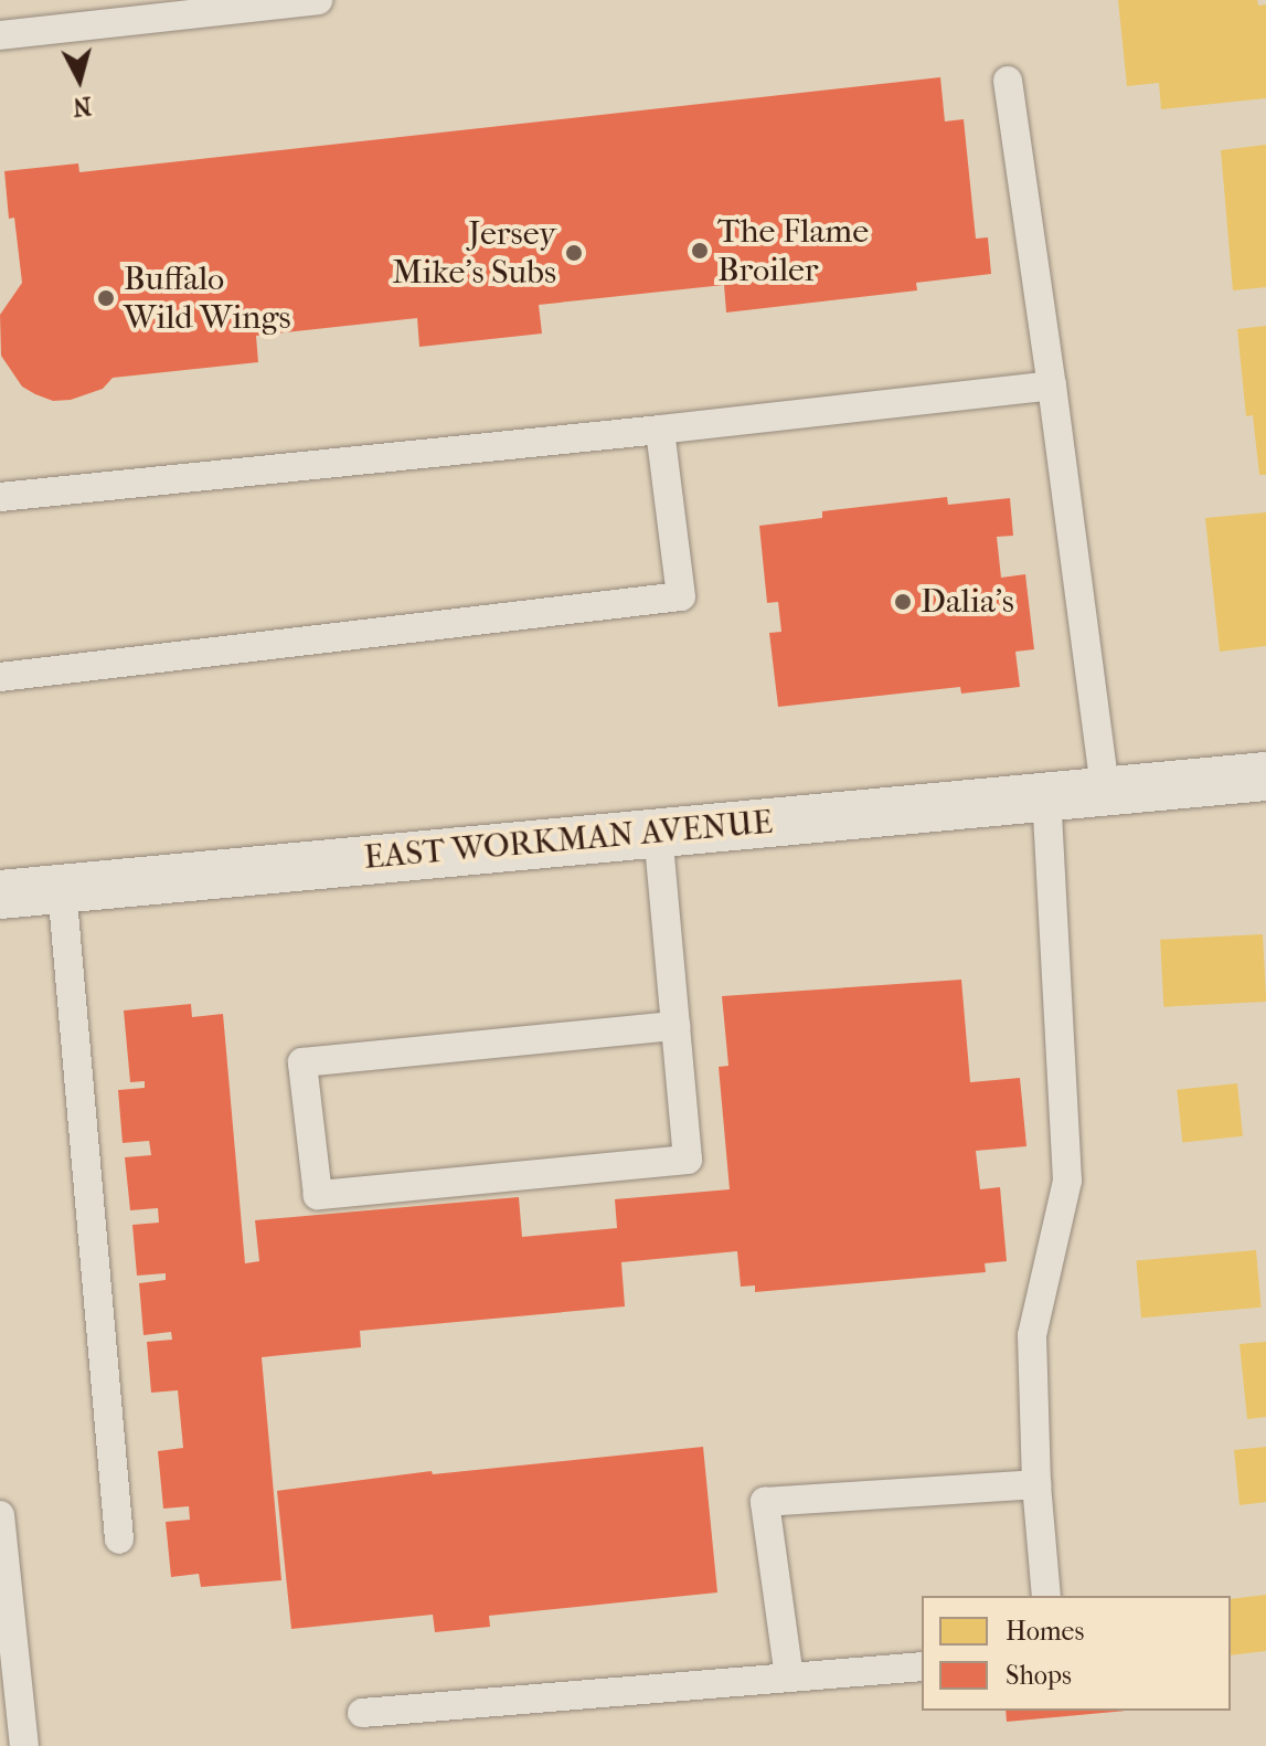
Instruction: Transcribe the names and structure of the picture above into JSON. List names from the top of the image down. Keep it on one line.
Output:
{"streets":{"street":["EAST WORKMAN AVENUE"]},"places":["The Flame Broiler","Jersey Mike's Subs","Buffalo Wild Wings","Dalia's"],"legend":["Homes","Shops"],"north":"bottom"}
